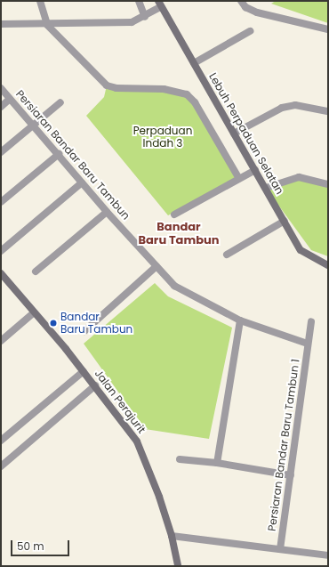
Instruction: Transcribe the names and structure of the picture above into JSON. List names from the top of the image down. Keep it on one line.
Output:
{"streets":{"street":["Lebuh Perpaduan Selatan","Persiaran Bandar Baru Tambun","Jalan Perajurit","Persiaran Bandar Baru Tambun 1"]},"crossings":[["Persiaran Bandar Baru Tambun","Persiaran Bandar Baru Tambun 1"]],"districts":["Bandar Baru Tambun"],"parks":["Perpaduan Indah 3"],"places":["Bandar Baru Tambun"],"scale_bar":"50 m"}
